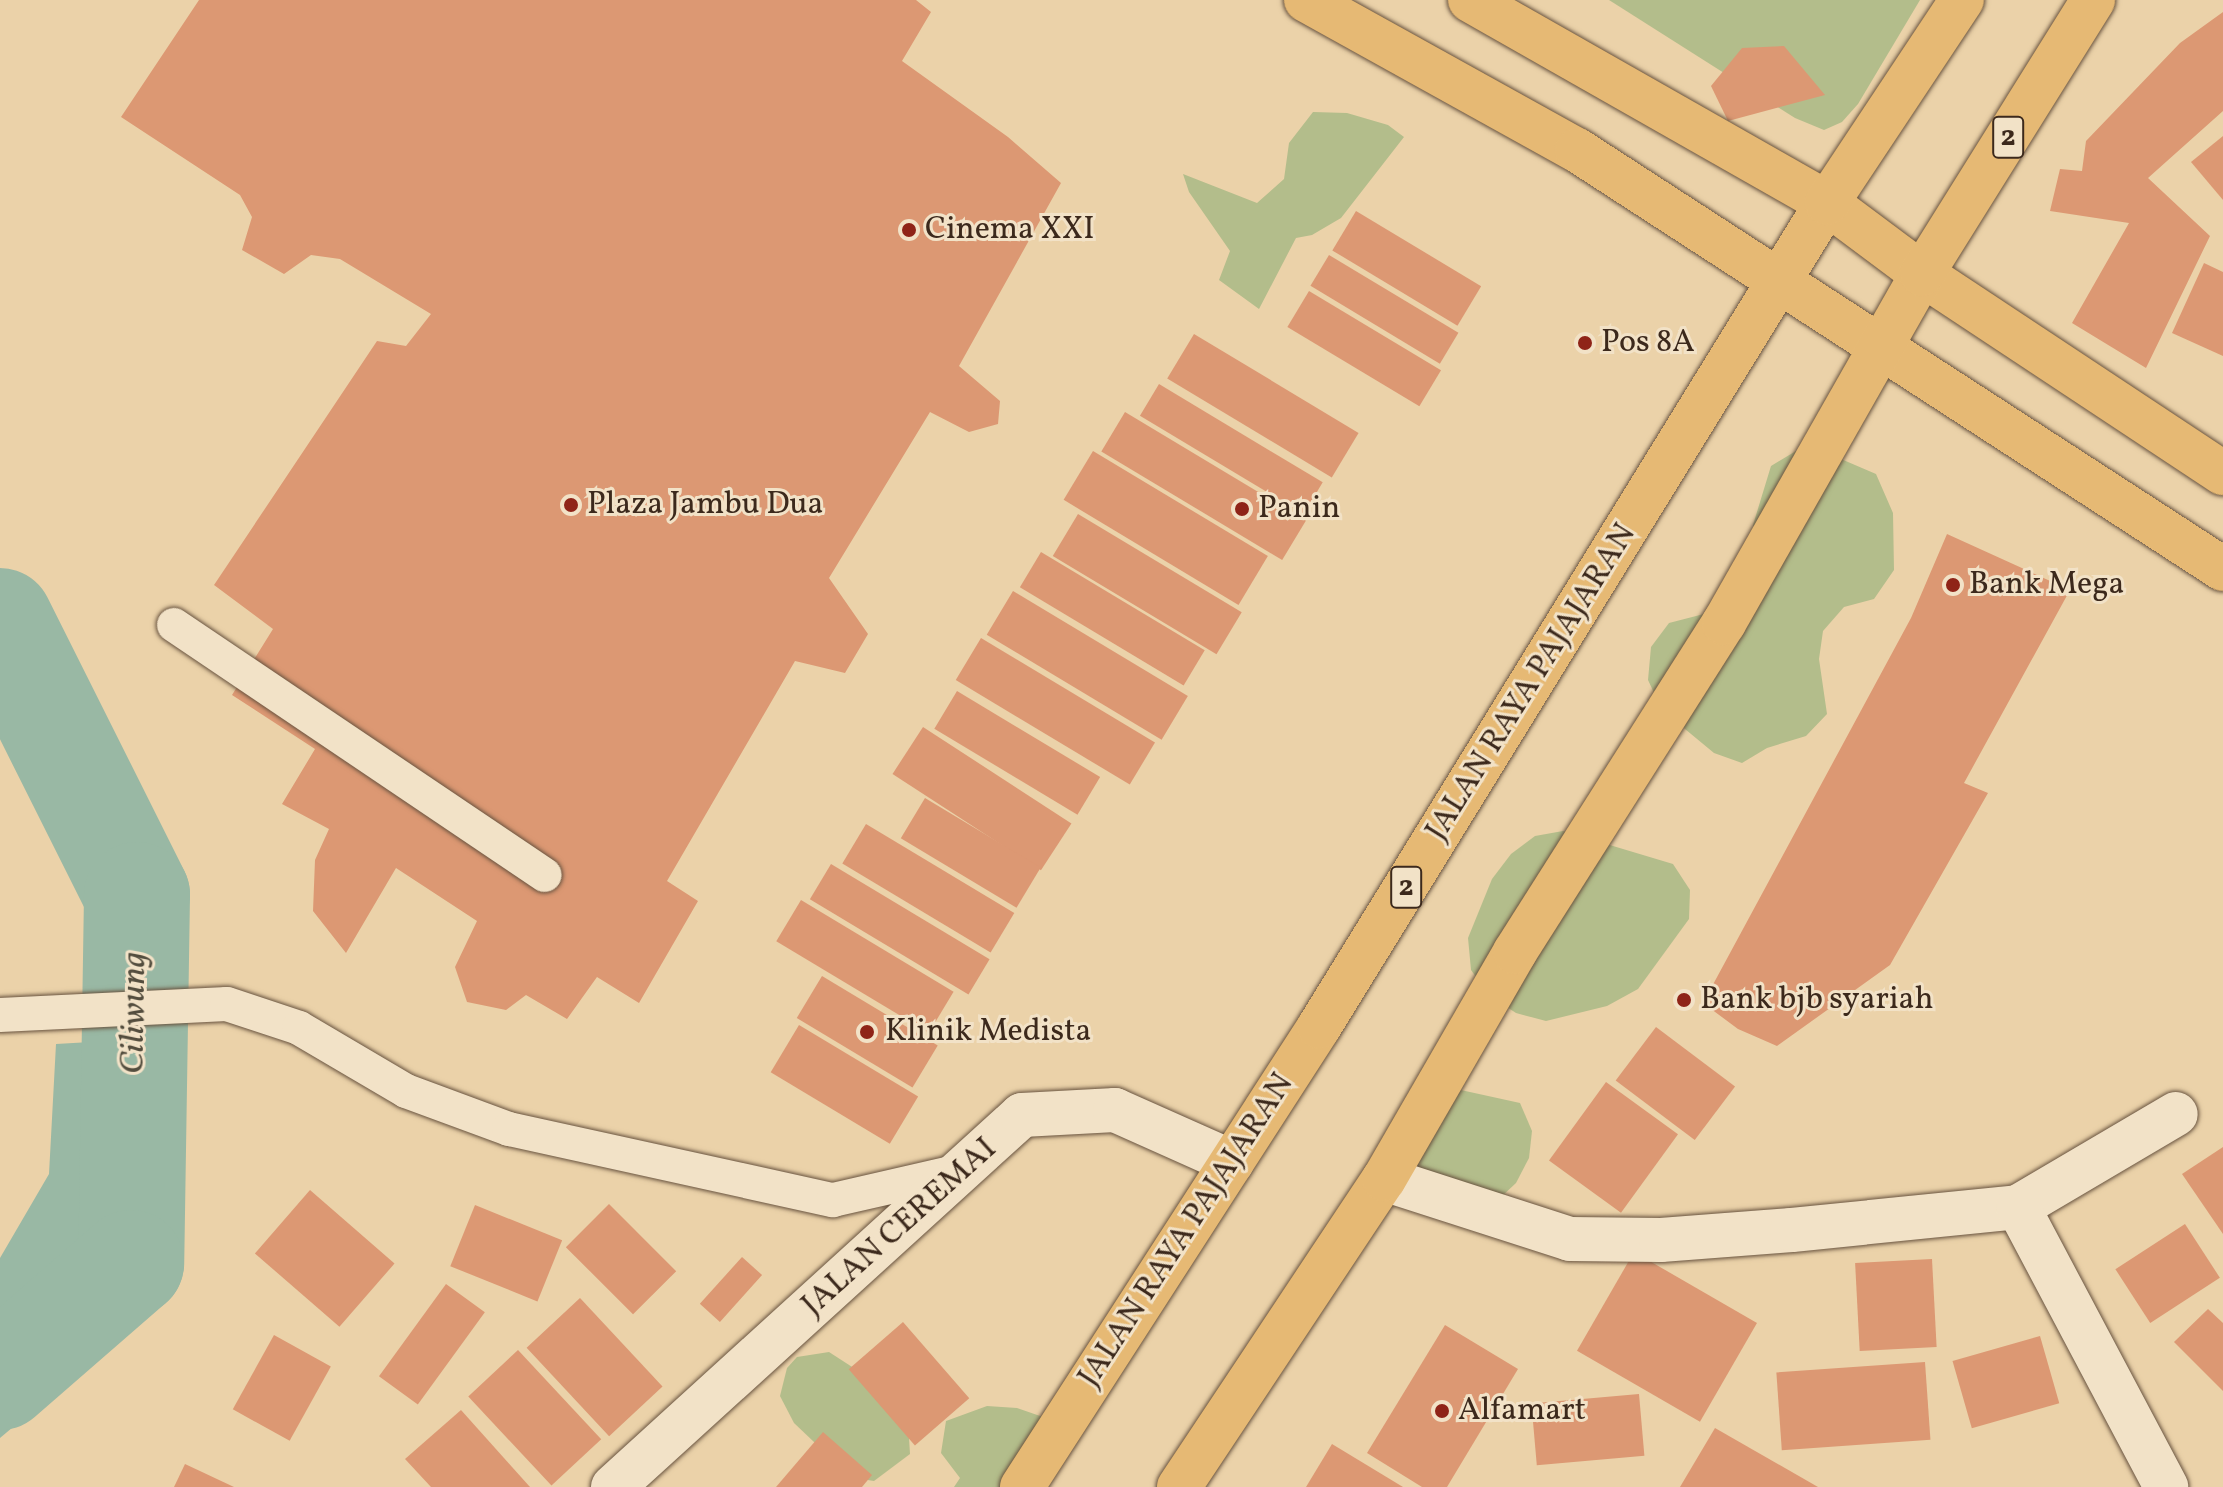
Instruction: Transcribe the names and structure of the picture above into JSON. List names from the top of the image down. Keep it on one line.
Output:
{"streets":{"main road":["2","JALAN RAYA PAJAJARAN"],"street":["JALAN CEREMAI"]},"crossings":[["2","JALAN RAYA PAJAJARAN"],["JALAN RAYA PAJAJARAN","JALAN CEREMAI"]],"water":["Ciliwung"],"places":["Cinema XXI","Pos 8A","Plaza Jambu Dua","Panin","Bank Mega","Bank bjb syariah","Klinik Medista","Alfamart"]}
